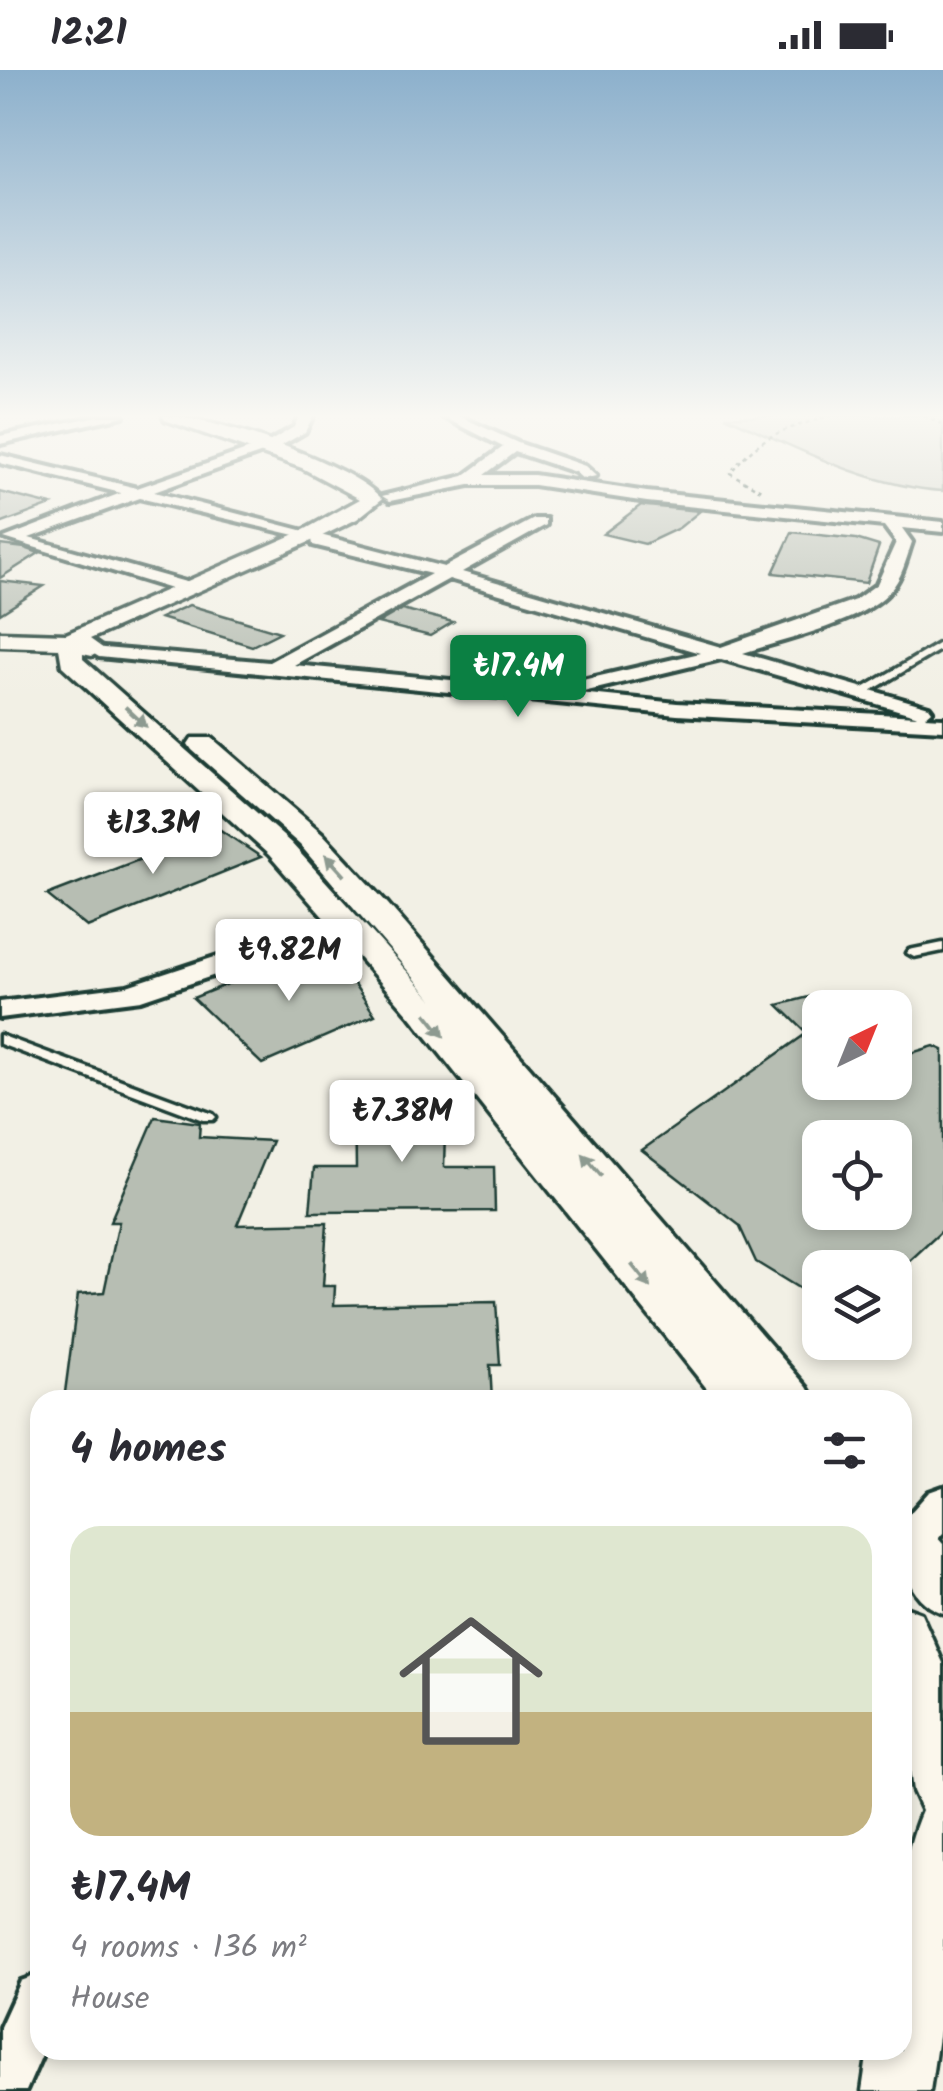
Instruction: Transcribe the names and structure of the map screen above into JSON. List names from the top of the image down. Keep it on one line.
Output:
{"north":"top right","page":{"status":"12:21","price":["₺17.4M","₺13.3M","₺9.82M","₺7.38M"],"heading":"4 homes","list":[{"name":"₺17.4M","note":"4 rooms · 136 m² · House"}]}}
